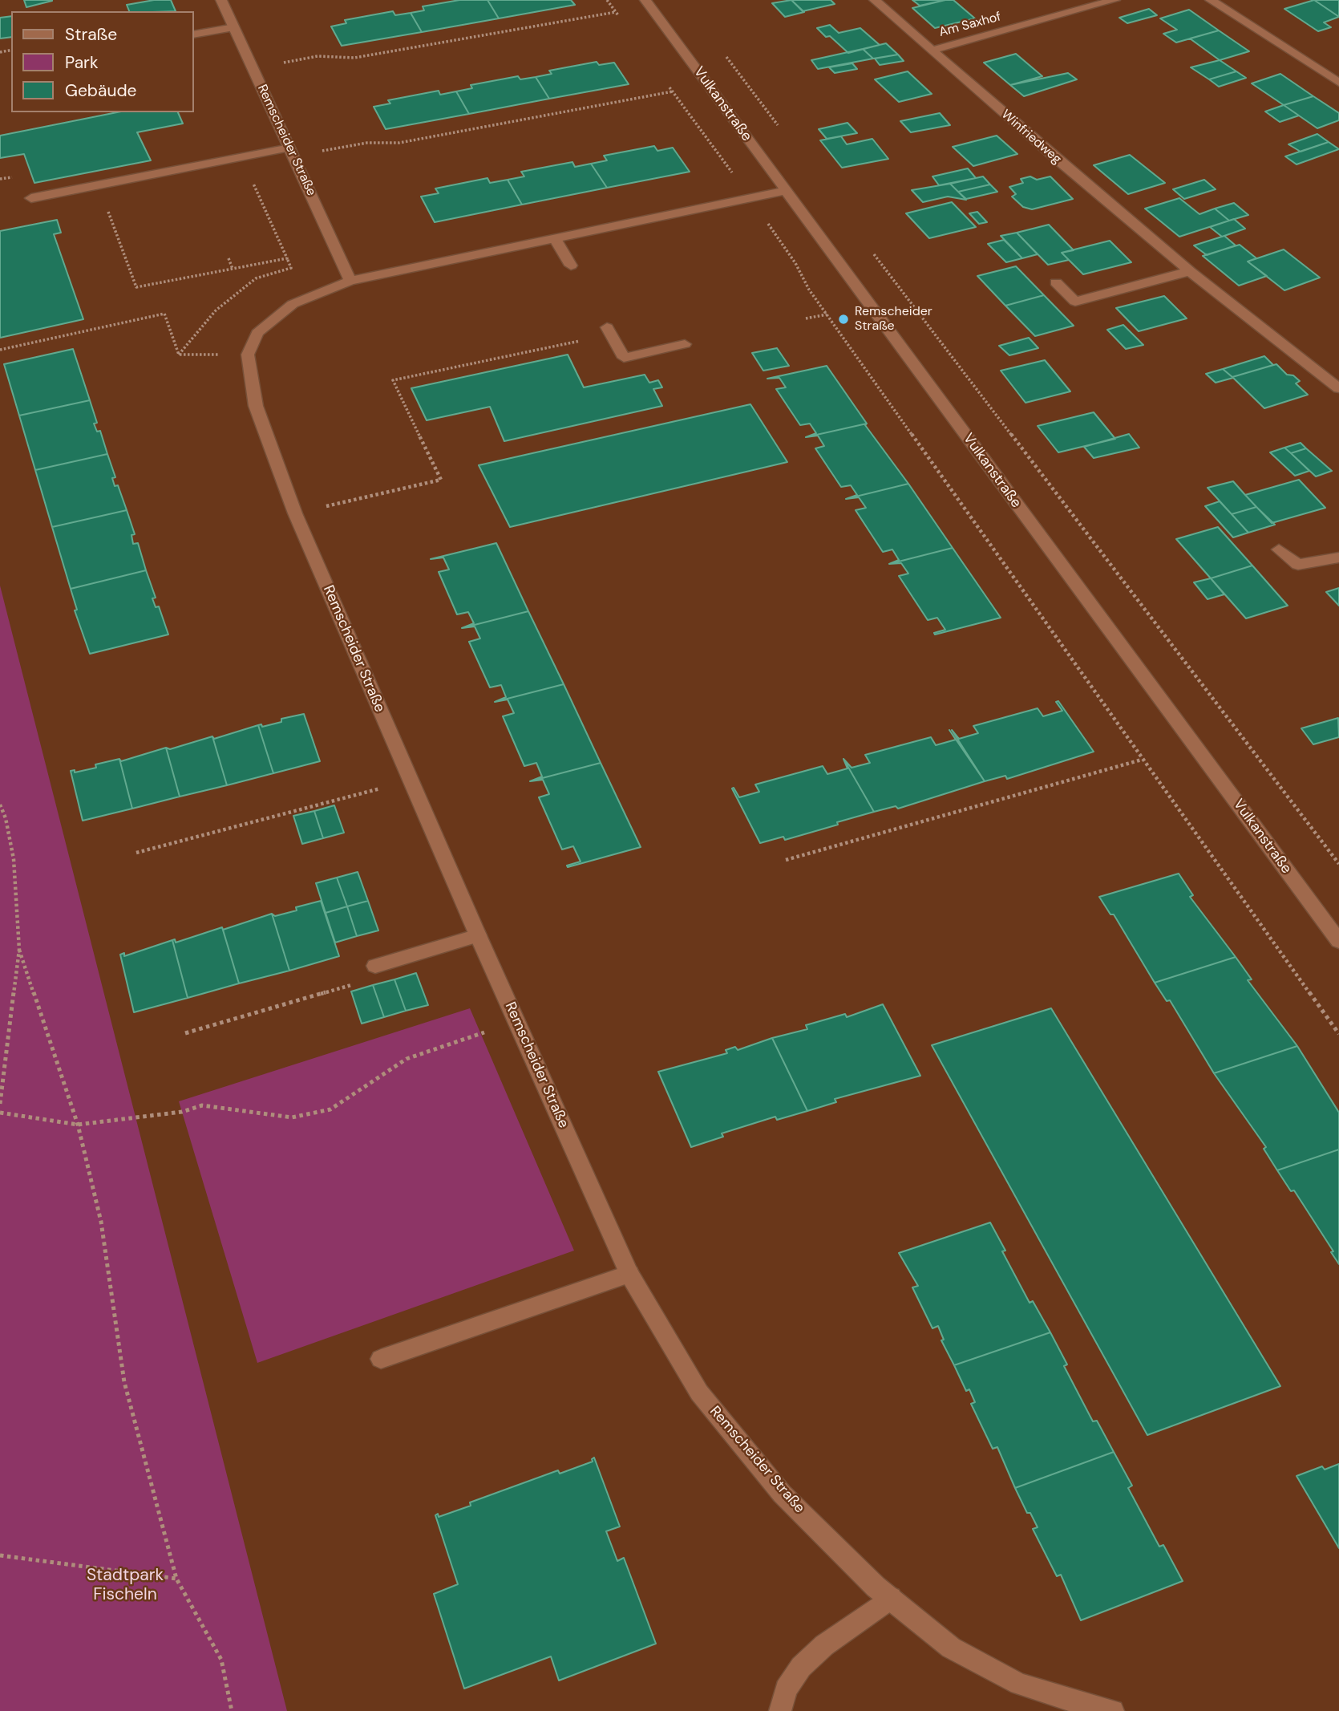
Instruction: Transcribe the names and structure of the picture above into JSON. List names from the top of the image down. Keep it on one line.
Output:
{"streets":{"street":["Am Saxhof","Vulkanstraße","Winfriedweg","Remscheider Straße"]},"crossings":[["Am Saxhof","Winfriedweg"]],"parks":["Stadtpark Fischeln"],"places":["Remscheider Straße"],"legend":["Straße","Park","Gebäude"]}
